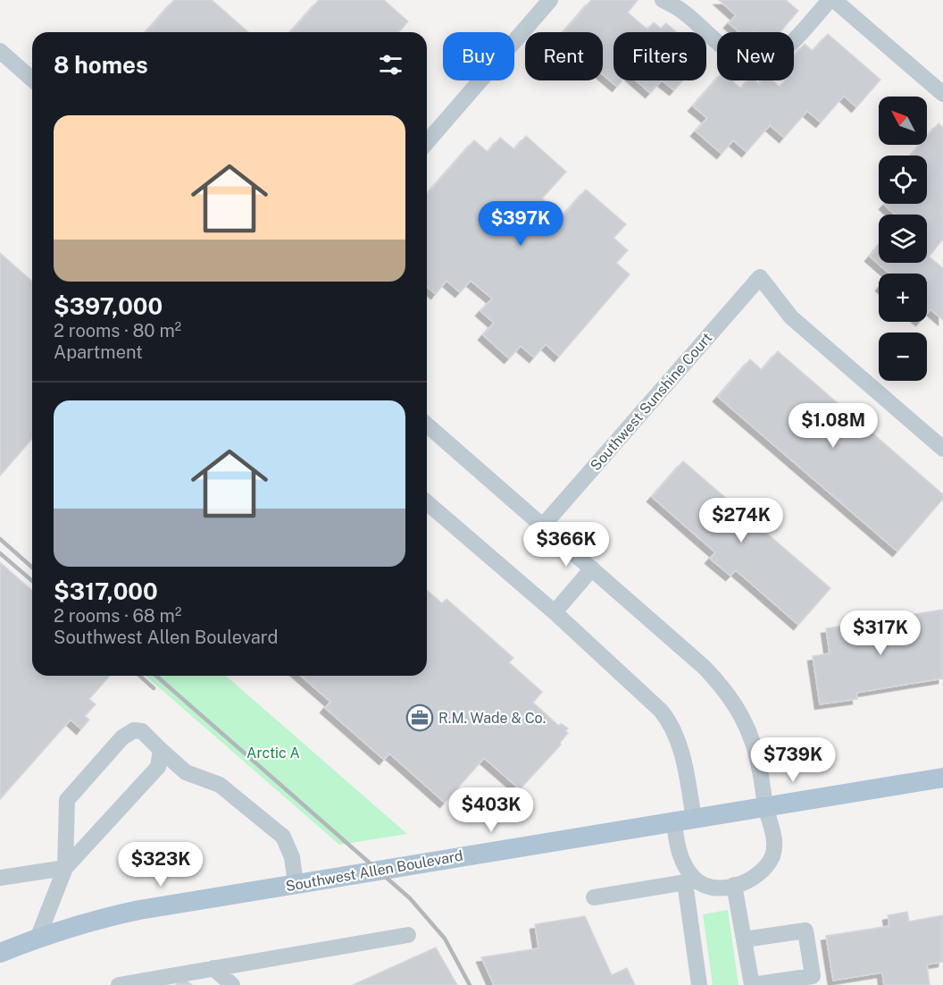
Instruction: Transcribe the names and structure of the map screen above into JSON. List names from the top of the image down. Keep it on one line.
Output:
{"streets":{"main road":["Southwest Allen Boulevard"],"street":["Southwest Sunshine Court"]},"parks":["Arctic A"],"places":{"office":["R.M. Wade & Co."]},"north":"top left","page":{"chip":["Buy","Rent","Filters","New"],"heading":"8 homes","map_buttons":["+","−"],"list":[{"name":"$397,000","note":"2 rooms · 80 m² · Apartment"},{"name":"$317,000","note":"2 rooms · 68 m² · Southwest Allen Boulevard"}],"price":["$397K","$1.08M","$274K","$366K","$317K","$739K","$403K","$323K"]}}
